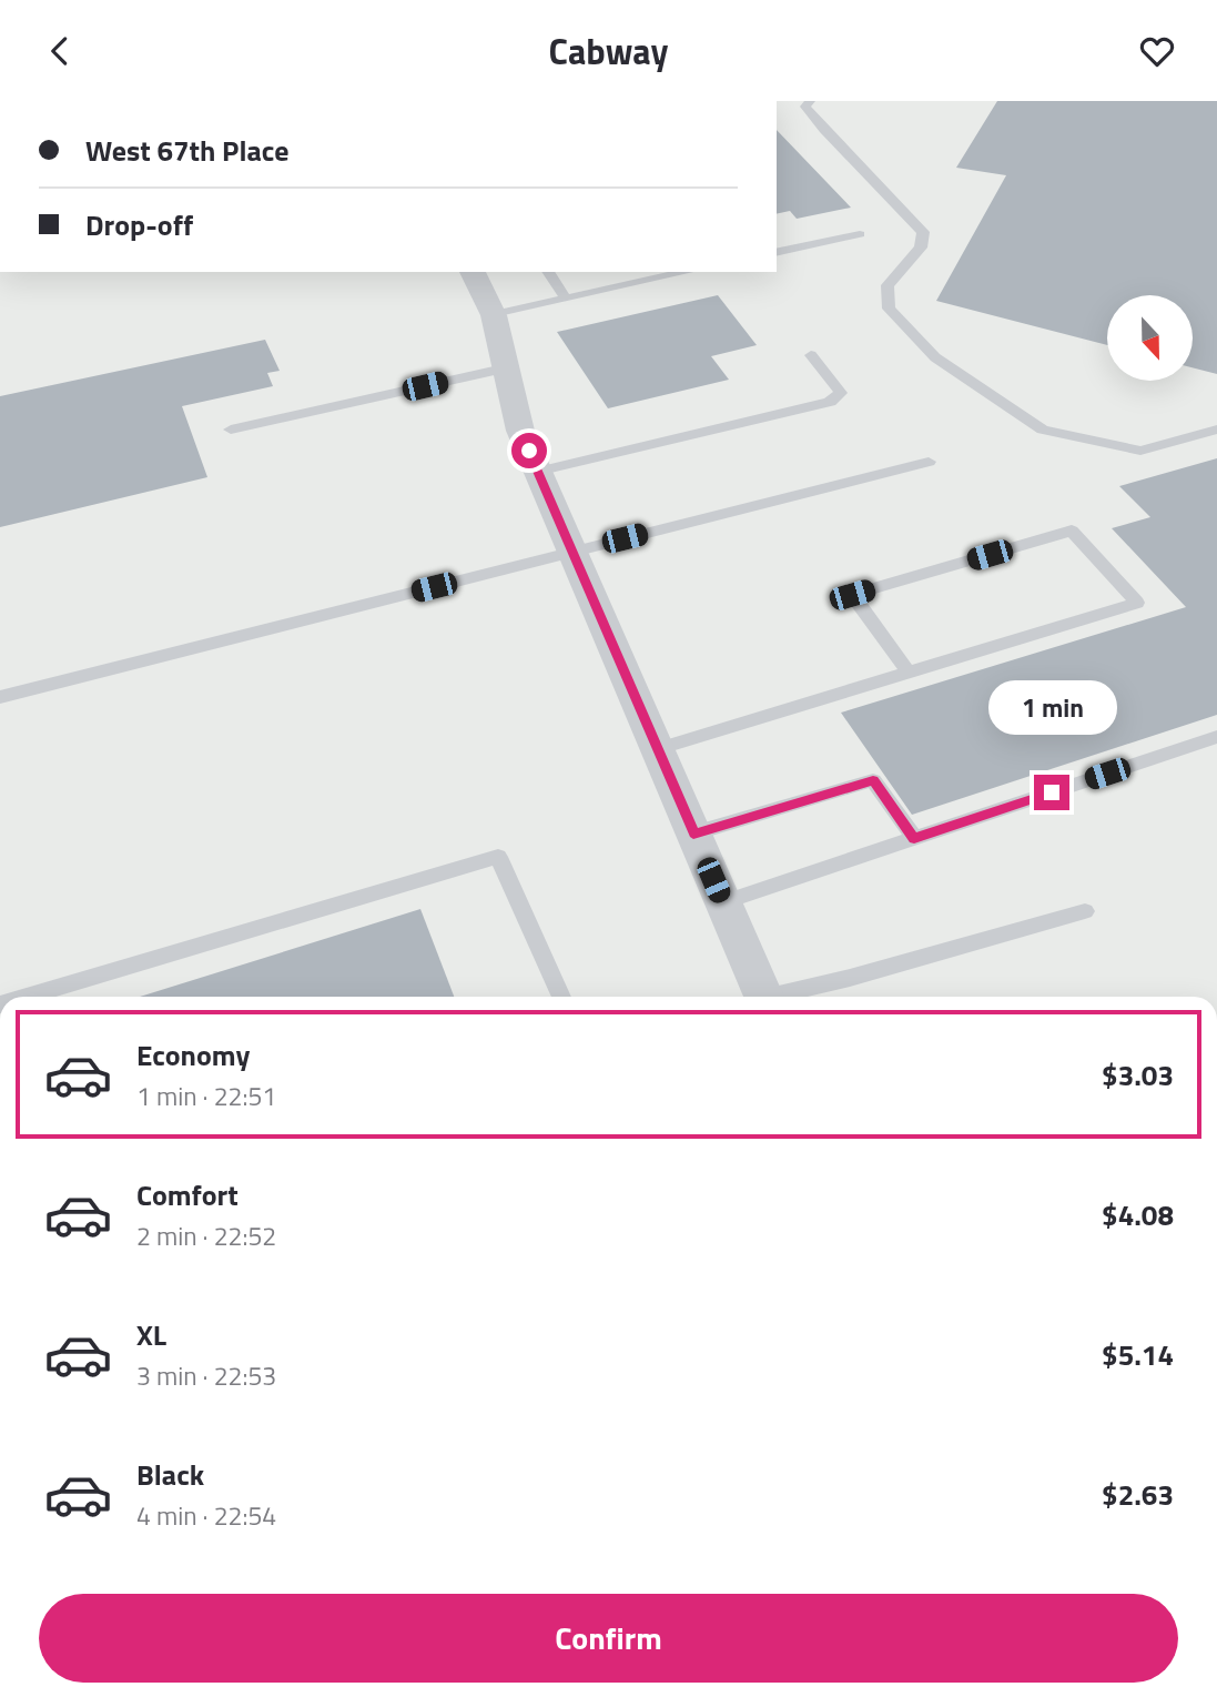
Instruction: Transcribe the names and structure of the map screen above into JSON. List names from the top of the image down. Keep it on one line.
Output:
{"north":"bottom","page":{"header":"Cabway","banner":["West 67th Place","Drop-off"],"bubble":"1 min","list":[{"name":"Economy","note":"1 min · 22:51","value":"$3.03"},{"name":"Comfort","note":"2 min · 22:52","value":"$4.08"},{"name":"XL","note":"3 min · 22:53","value":"$5.14"},{"name":"Black","note":"4 min · 22:54","value":"$2.63"}],"buttons":"Confirm"}}
